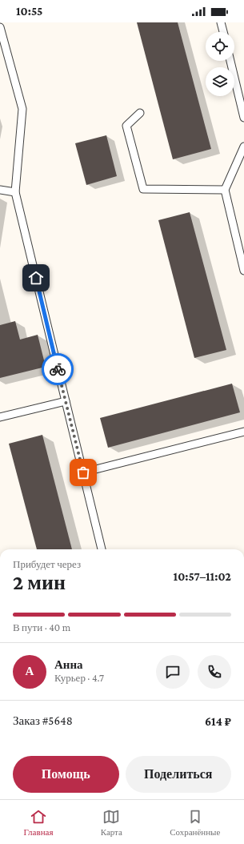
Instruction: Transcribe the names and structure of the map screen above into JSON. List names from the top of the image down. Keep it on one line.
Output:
{"page":{"status":"10:55","heading":["2 мин","Прибудет через","10:57–11:02"],"panel":["Анна","Курьер · 4.7","Заказ #5648","614 ₽"],"bar":"В пути · 40 m","round":"А","buttons":["Помощь","Поделиться"],"tabs":["Главная","Карта","Сохранённые"]}}
